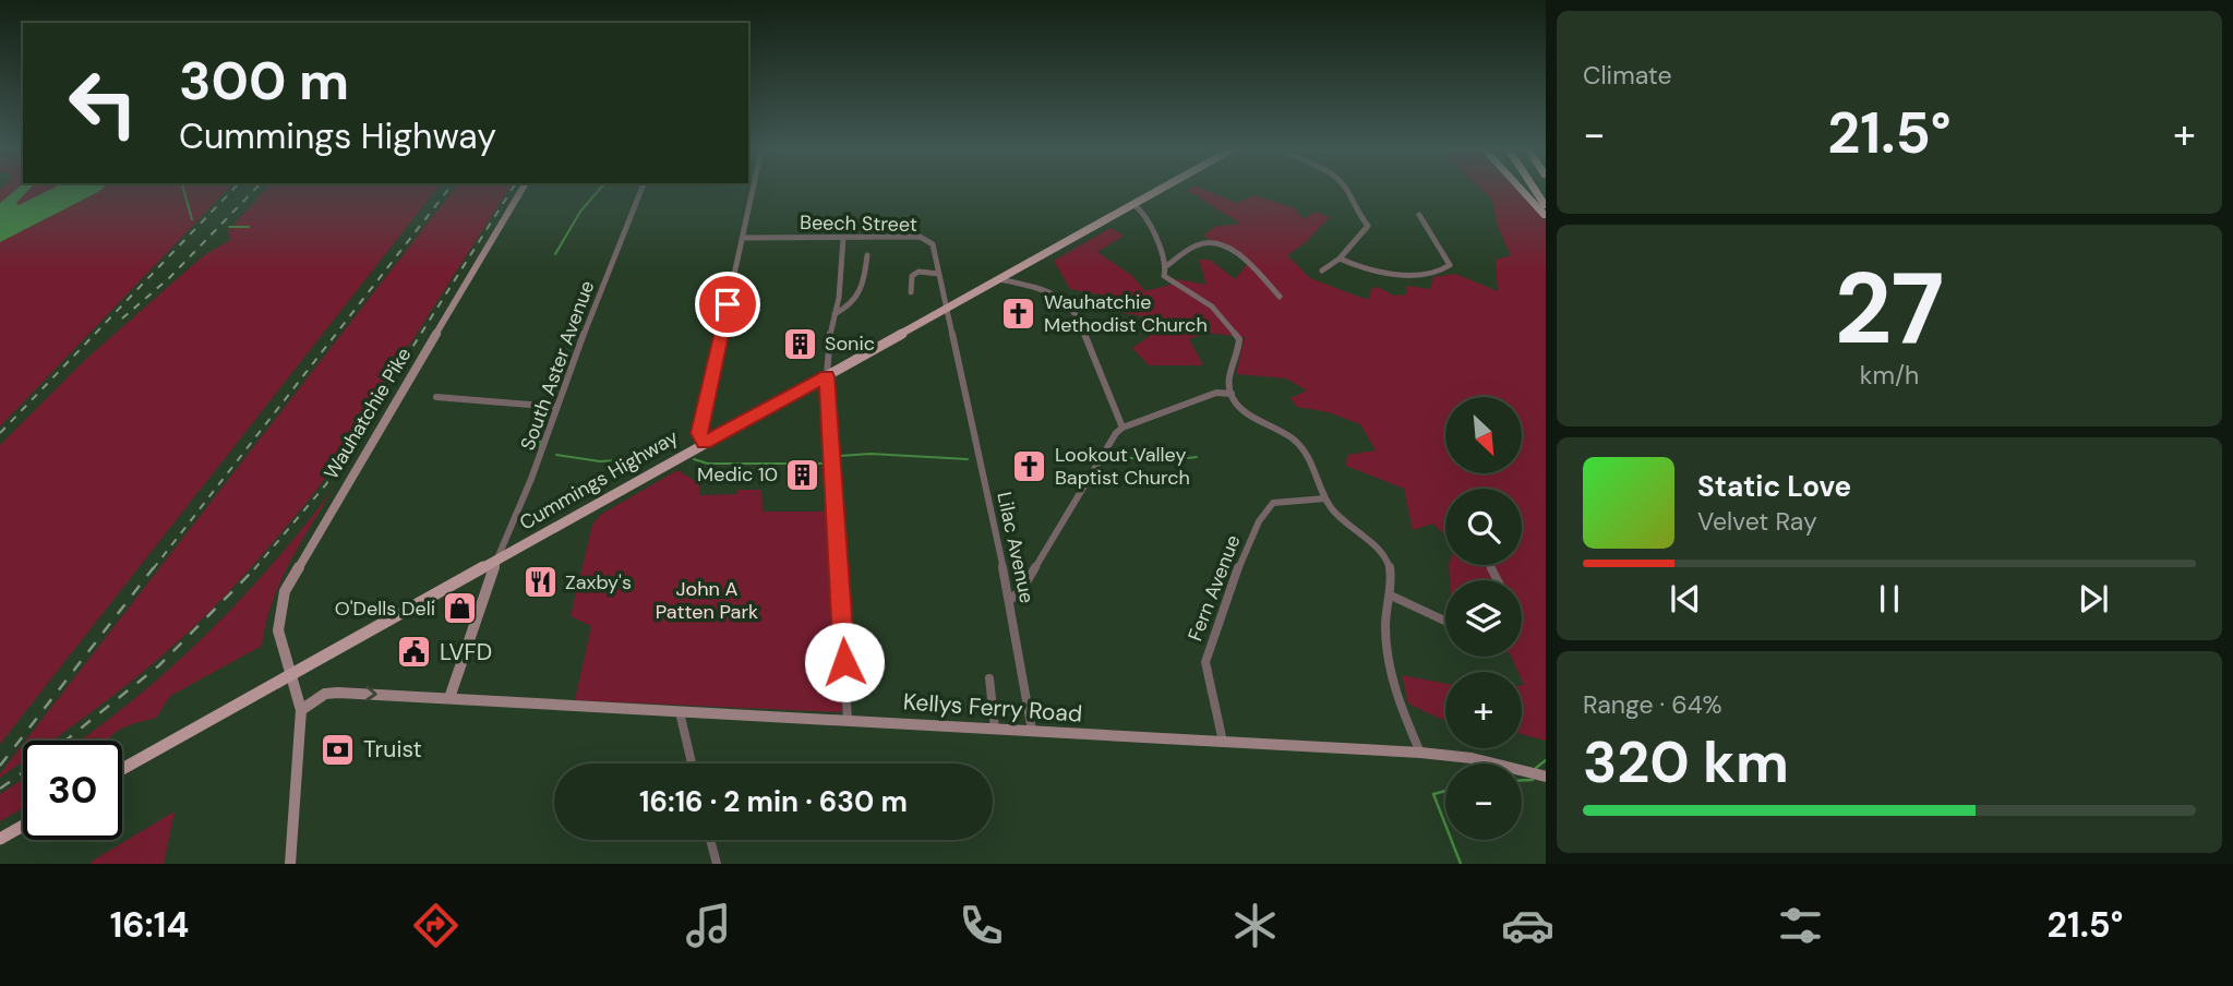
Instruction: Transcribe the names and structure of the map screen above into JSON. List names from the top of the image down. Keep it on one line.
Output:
{"streets":{"main road":["Cummings Highway"],"street":["Beech Street","South Aster Avenue","Wauhatchie Pike","Lilac Avenue","Fern Avenue","Kellys Ferry Road"]},"crossings":[["Beech Street","Lilac Avenue"],["South Aster Avenue","Cummings Highway"],["Wauhatchie Pike","Cummings Highway"],["Wauhatchie Pike","Kellys Ferry Road"],["Cummings Highway","Lilac Avenue"],["Lilac Avenue","Kellys Ferry Road"],["Fern Avenue","Kellys Ferry Road"]],"parks":["John A Patten Park"],"places":{"church":["Wauhatchie Methodist Church","Lookout Valley Baptist Church"],"building":["Sonic","Medic 10"],"restaurant":["Zaxby's"],"shop":["O'Dells Deli"],"public building":["LVFD"],"bank":["Truist"]},"north":"bottom right","page":{"tile":["Climate",["27","km/h"],["Range · 64%","320 km"]],"turn":["300 m","Cummings Highway"],"heat":["−","21.5°","+"],"map_buttons":["+","−"],"song":["Static Love","Velvet Ray"],"limit":"30","trip":"16:16 · 2 min · 630 m","tabs":["16:14","21.5°"]}}
